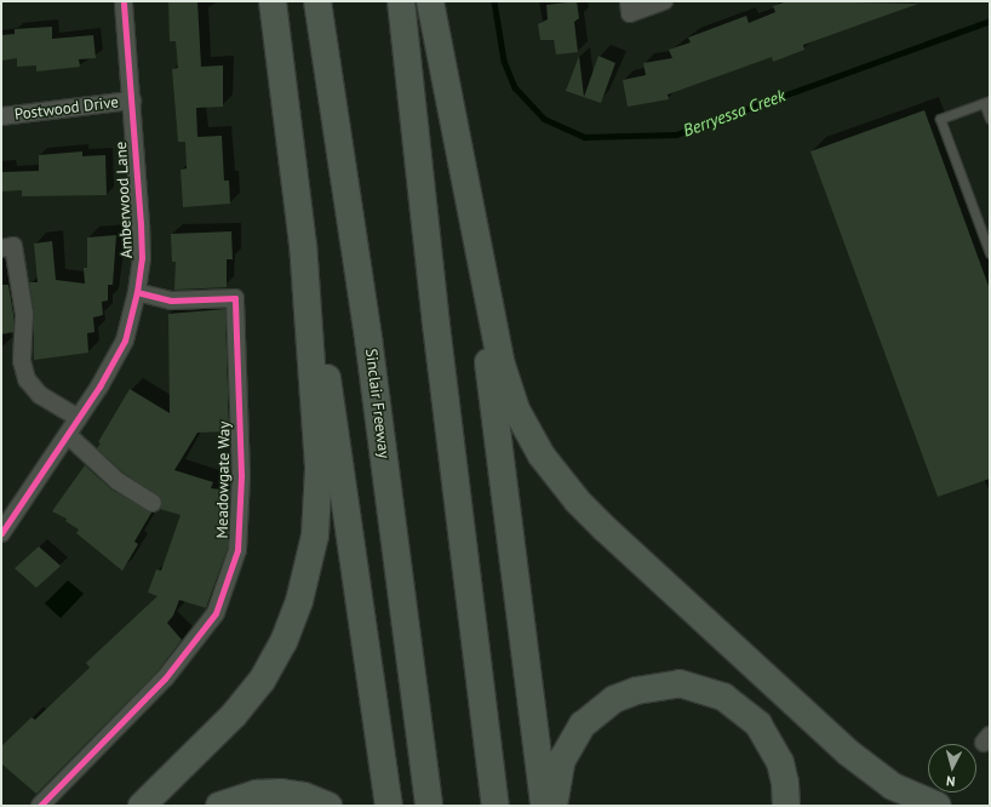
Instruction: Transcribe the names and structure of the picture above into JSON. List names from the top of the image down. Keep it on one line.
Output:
{"streets":{"highway":["Sinclair Freeway"],"street":["Postwood Drive","Amberwood Lane","Meadowgate Way"]},"crossings":[["Postwood Drive","Amberwood Lane"],["Amberwood Lane","Meadowgate Way"]],"water":["Berryessa Creek"],"north":"bottom"}
